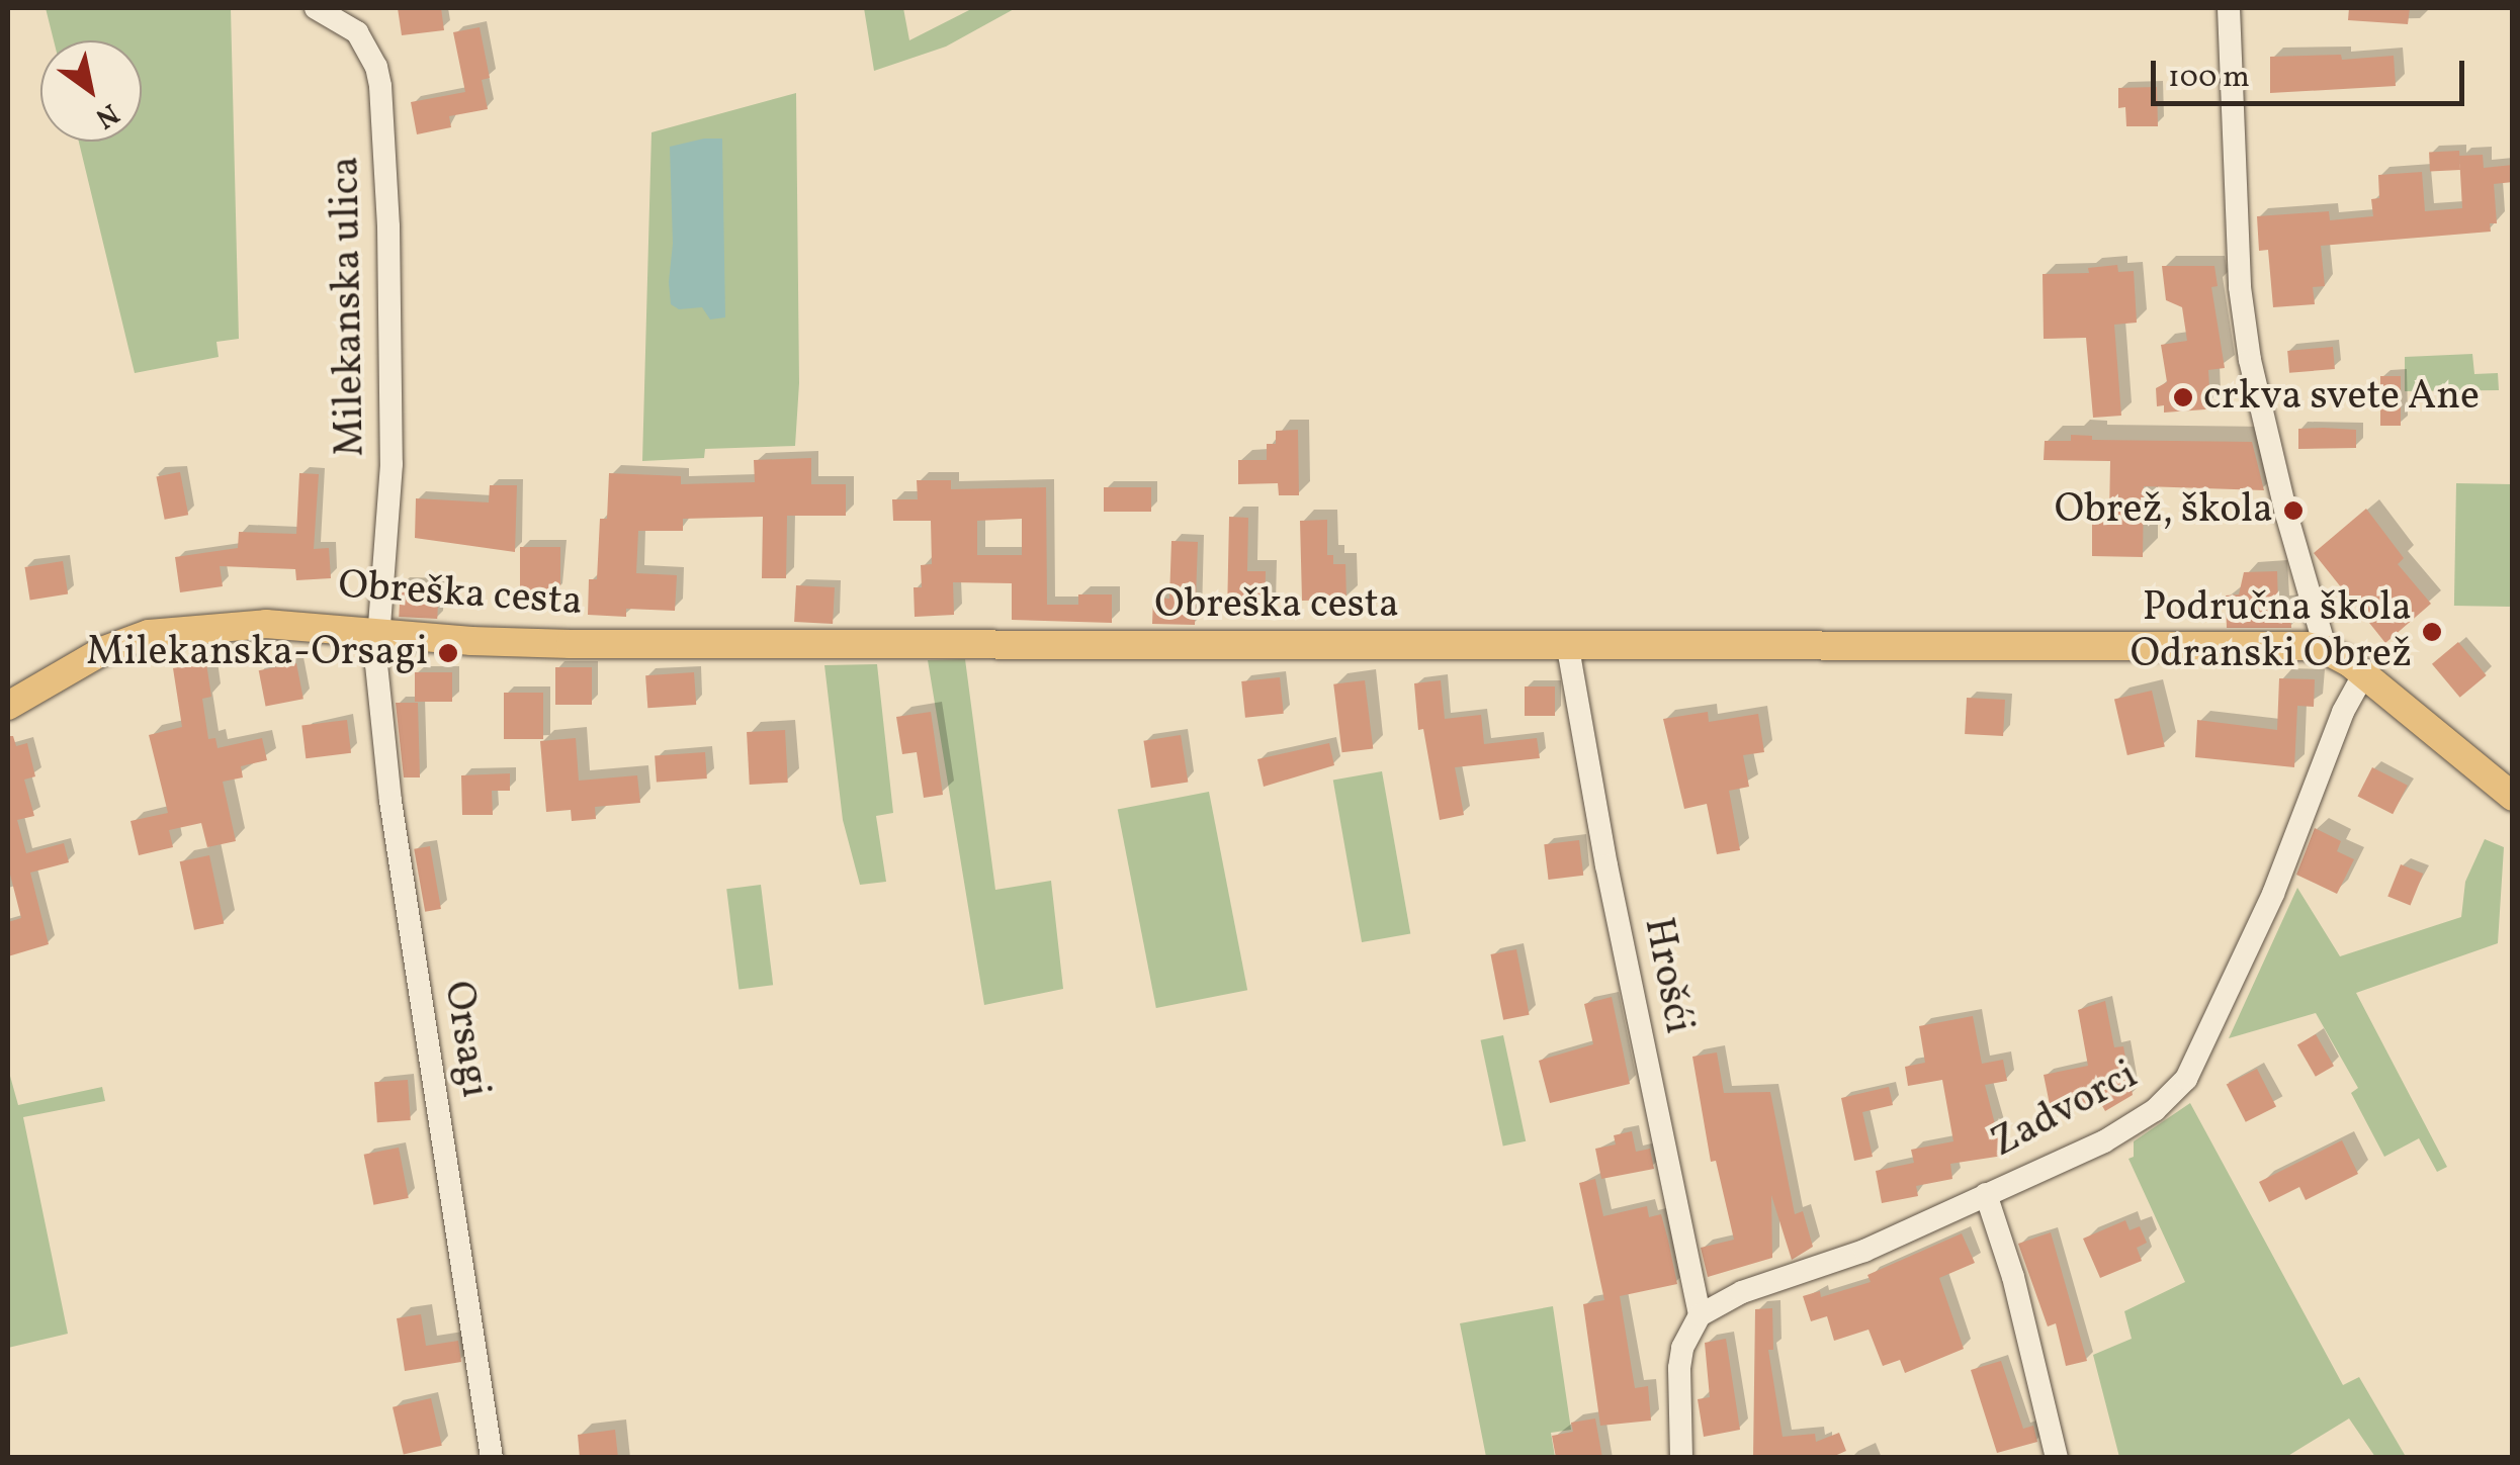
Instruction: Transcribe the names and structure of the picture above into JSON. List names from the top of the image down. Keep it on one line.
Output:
{"streets":{"main road":["Obreška cesta"],"street":["Milekanska ulica","Hrošći","Orsagi","Zadvorci"]},"crossings":[["Milekanska ulica","Obreška cesta"],["Milekanska ulica","Orsagi"],["Obreška cesta","Hrošći"],["Obreška cesta","Orsagi"],["Obreška cesta","Zadvorci"],["Hrošći","Zadvorci"]],"places":["crkva svete Ane","Obrež, škola","Područna škola Odranski Obrež","Milekanska-Orsagi"],"scale_bar":"100 m","north":"bottom right"}
